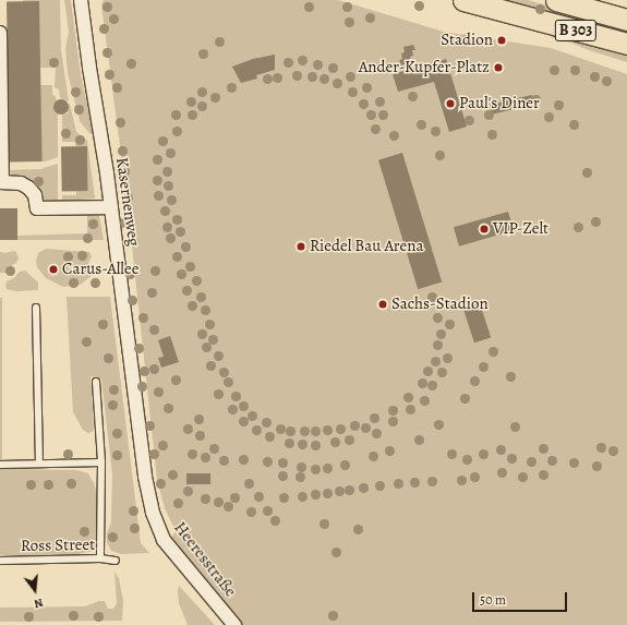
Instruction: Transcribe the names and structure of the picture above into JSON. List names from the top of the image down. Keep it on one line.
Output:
{"streets":{"main road":["B 303"],"street":["Kasernenweg","Heeresstraße"],"lane":["Ross Street"]},"crossings":[["Kasernenweg","Heeresstraße"]],"places":["Stadion","Ander-Kupfer-Platz","Paul's Diner","VIP-Zelt","Riedel Bau Arena","Carus-Allee","Sachs-Stadion"],"scale_bar":"50 m","north":"bottom"}
